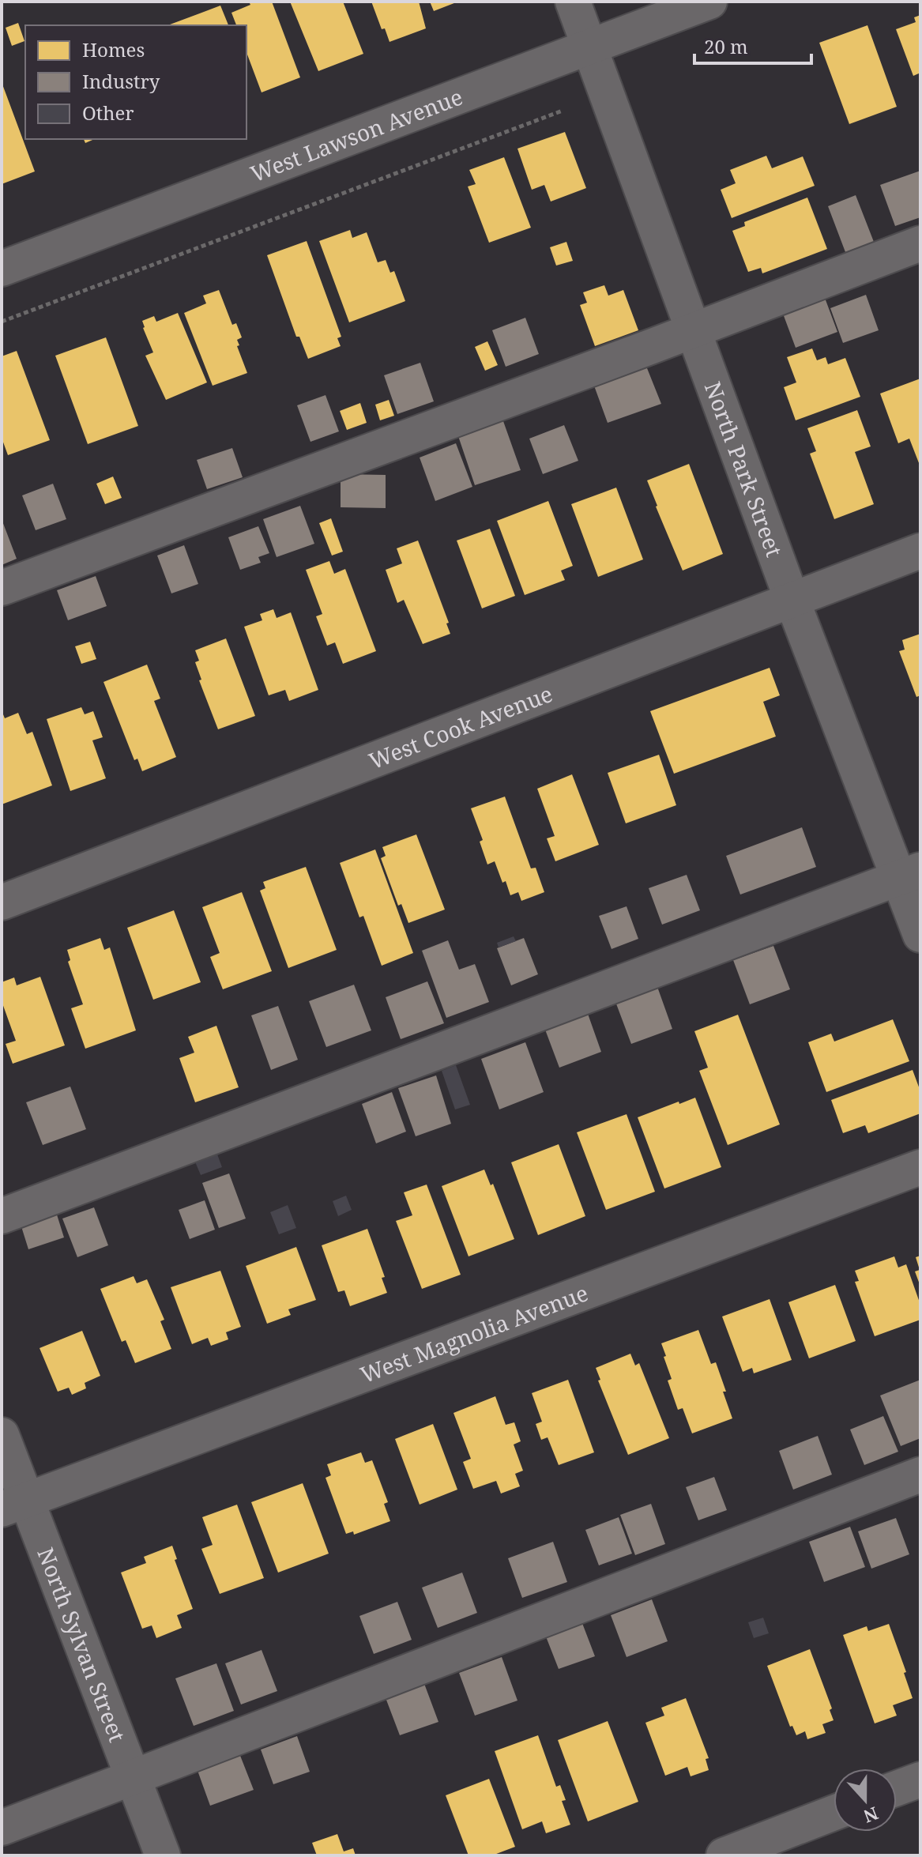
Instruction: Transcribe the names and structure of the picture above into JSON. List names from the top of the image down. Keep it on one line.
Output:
{"streets":{"street":["West Lawson Avenue","North Park Street","West Cook Avenue","West Magnolia Avenue","North Sylvan Street"]},"crossings":[["West Lawson Avenue","North Park Street"],["North Park Street","West Cook Avenue"],["West Magnolia Avenue","North Sylvan Street"]],"legend":["Homes","Industry","Other"],"scale_bar":"20 m","north":"bottom"}
